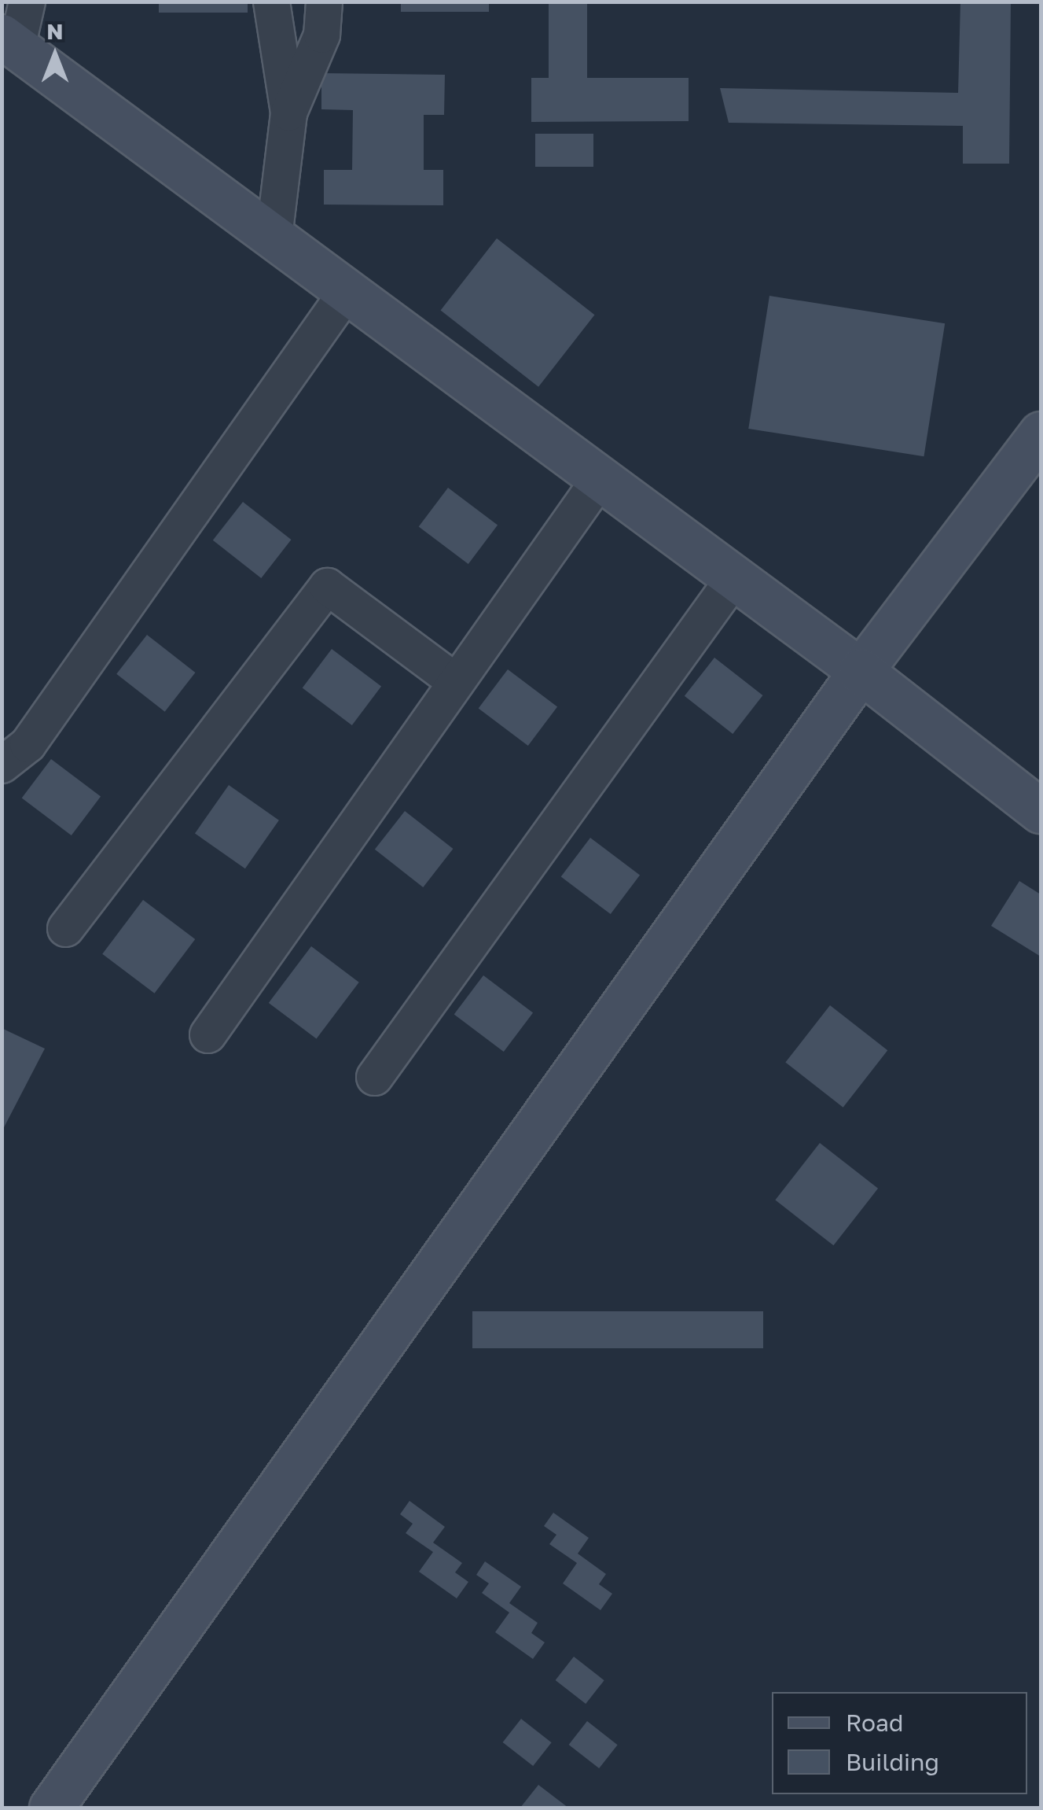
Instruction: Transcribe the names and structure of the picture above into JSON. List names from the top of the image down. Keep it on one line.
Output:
{"legend":["Road","Building"],"north":"top"}
